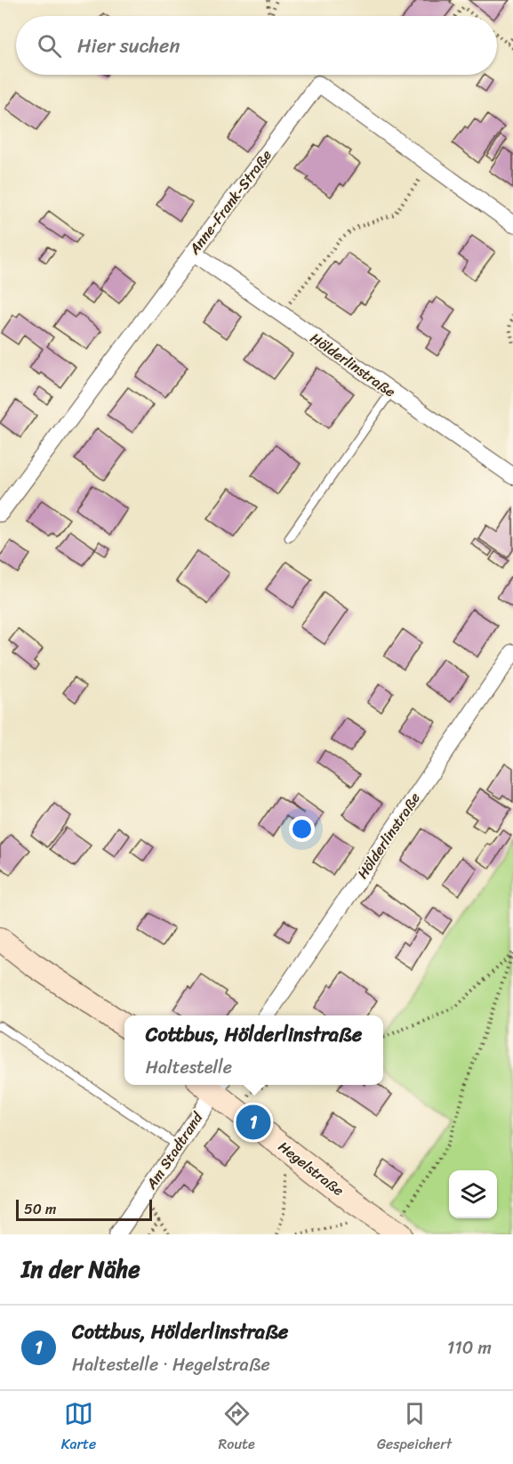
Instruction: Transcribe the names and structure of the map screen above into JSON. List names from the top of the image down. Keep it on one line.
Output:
{"streets":{"street":["Anne-Frank-Straße","Hölderlinstraße","Am Stadtrand","Hegelstraße"]},"crossings":[["Anne-Frank-Straße","Hölderlinstraße"],["Am Stadtrand","Hegelstraße"]],"scale_bar":"50 m","page":{"search":"Hier suchen","popup":["Cottbus, Hölderlinstraße","Haltestelle"],"pins":"1","scale":"50 m","heading":"In der Nähe","list":[{"mark":"1","name":"Cottbus, Hölderlinstraße","note":"Haltestelle · Hegelstraße","value":"110 m"}],"nav":["Karte","Route","Gespeichert"]}}
